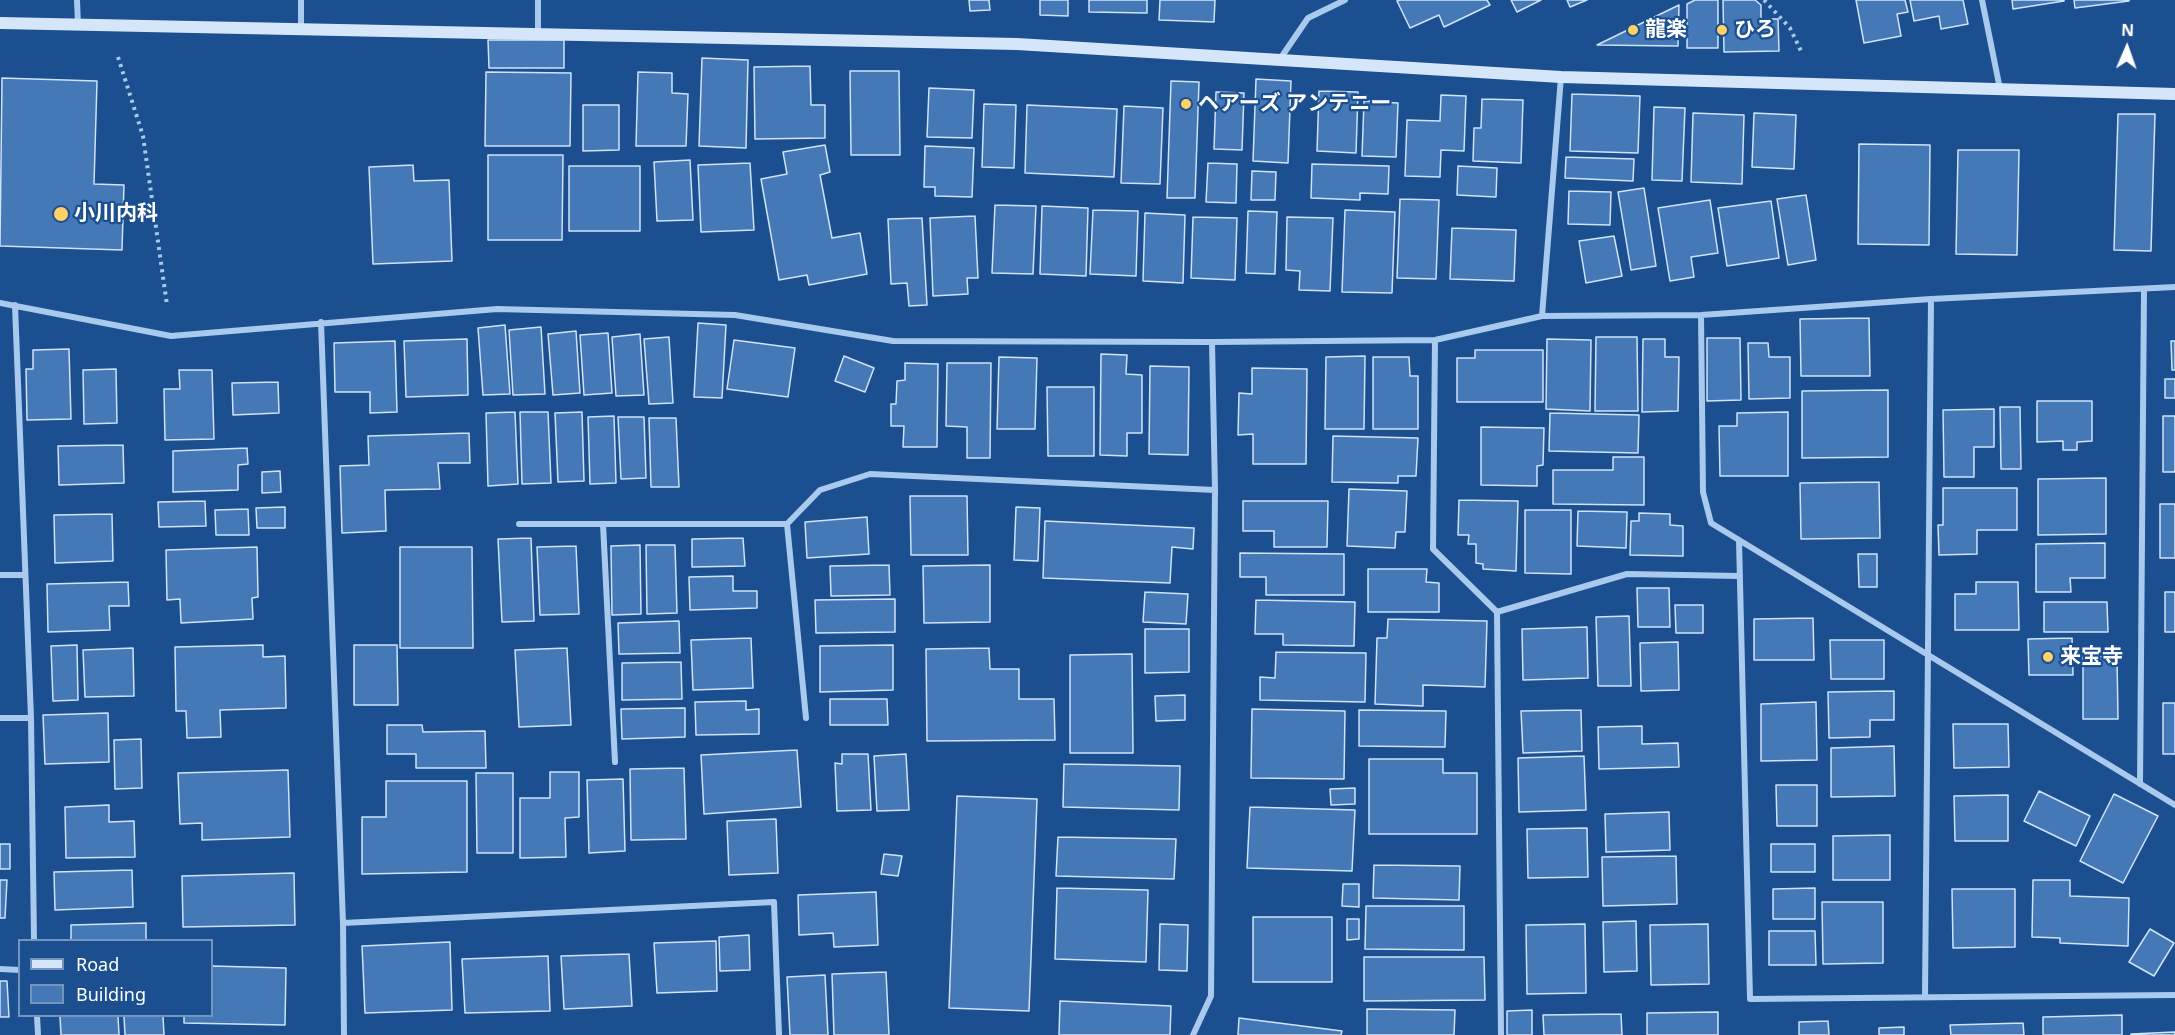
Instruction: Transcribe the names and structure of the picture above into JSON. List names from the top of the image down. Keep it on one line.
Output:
{"places":["龍楽","ひろ","ヘアーズ アンテニー","小川内科","来宝寺"],"legend":["Road","Building"],"north":"top"}
